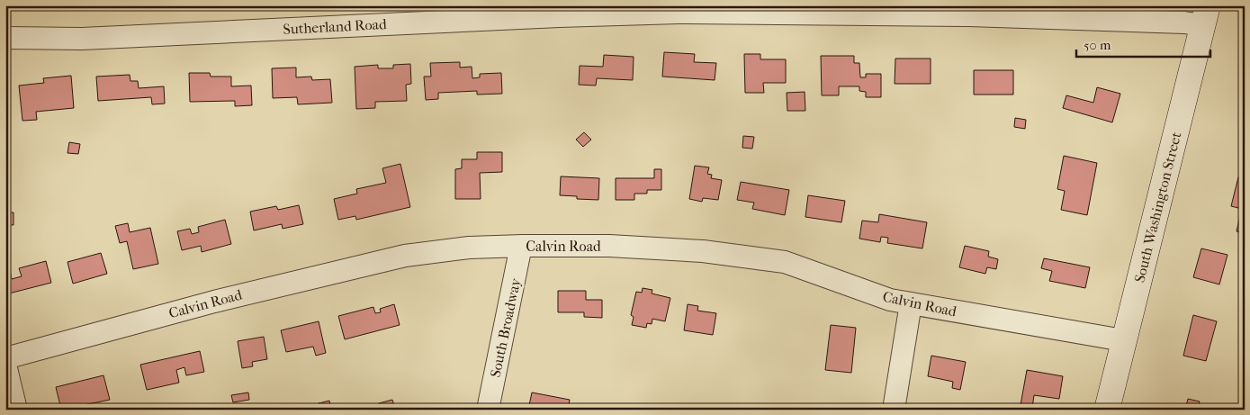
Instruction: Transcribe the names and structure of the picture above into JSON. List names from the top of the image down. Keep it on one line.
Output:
{"streets":{"main road":["South Washington Street"],"street":["Sutherland Road","Calvin Road","South Broadway"]},"crossings":[["Sutherland Road","South Washington Street"],["South Washington Street","Calvin Road"],["Calvin Road","South Broadway"]],"scale_bar":"50 m"}
